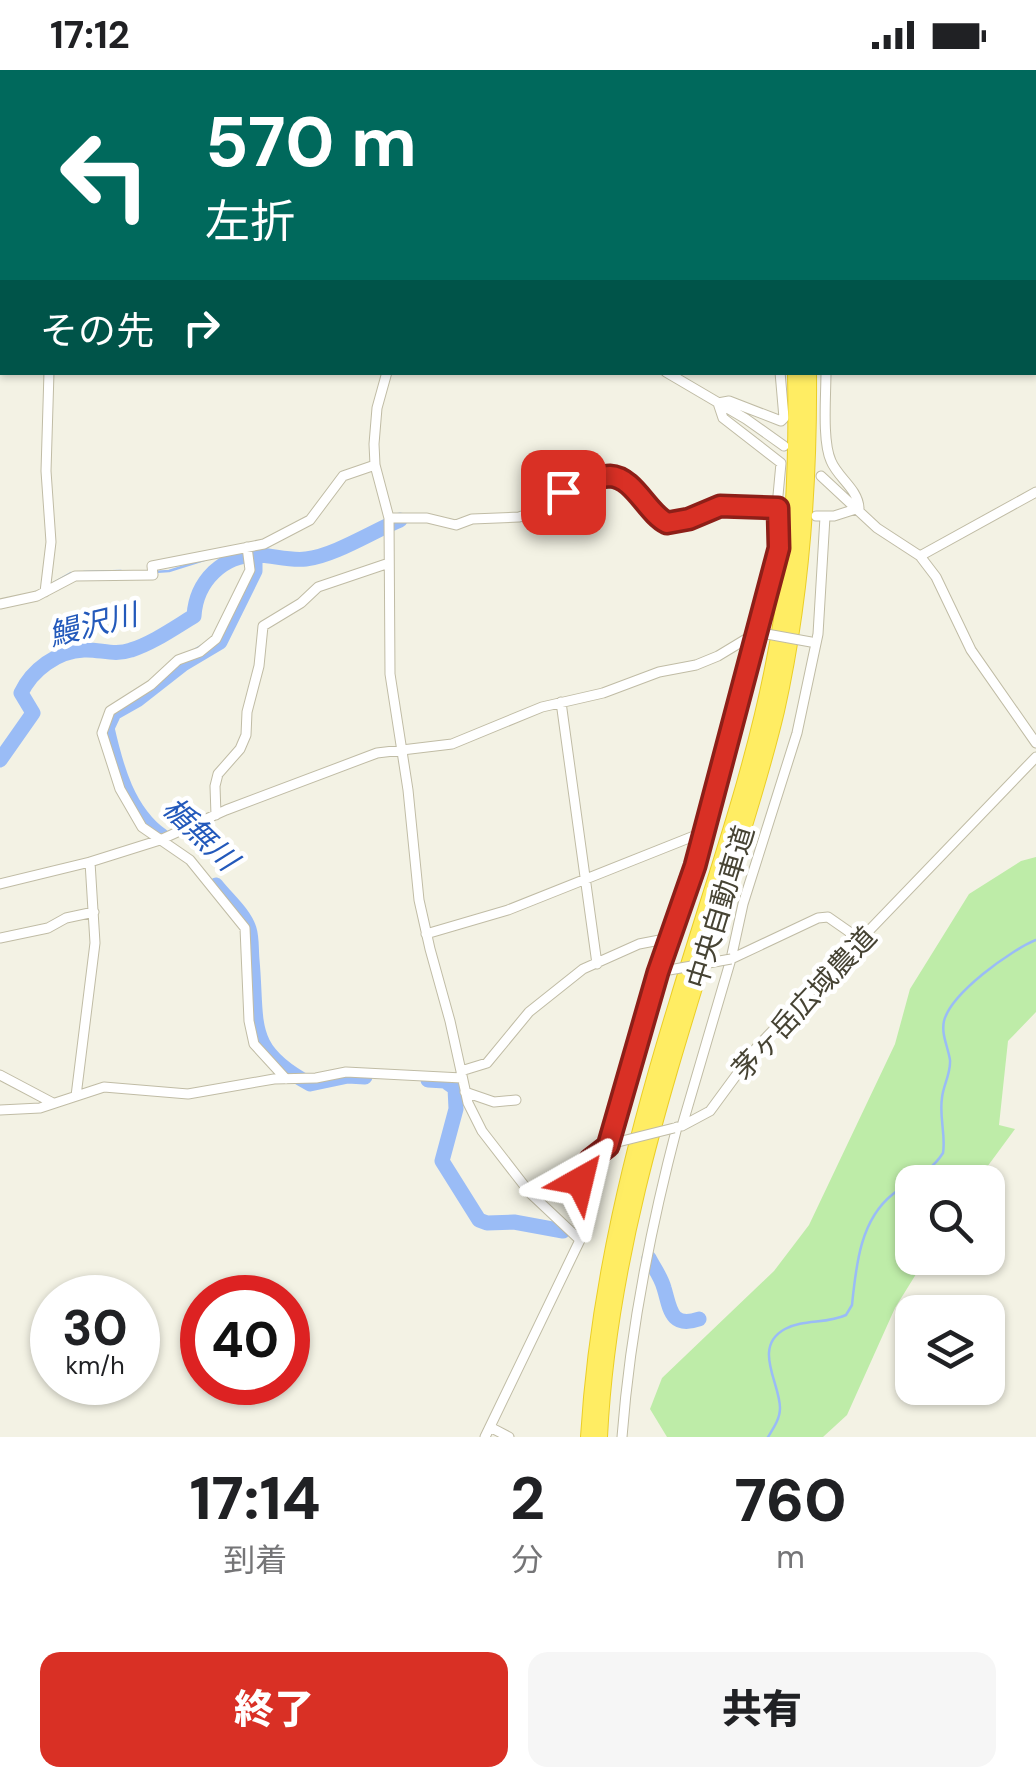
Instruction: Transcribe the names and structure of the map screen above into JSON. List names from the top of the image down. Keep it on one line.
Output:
{"streets":{"highway":["中央自動車道"],"street":["茅ヶ岳広域農道"]},"water":["鰻沢川","楯無川"],"page":{"status":"17:12","turn":["570 m","左折"],"then":"その先","speed":"30 km/h","limit":"40","eta":["17:14","到着","2","分","760","m"],"buttons":["終了","共有"]}}
